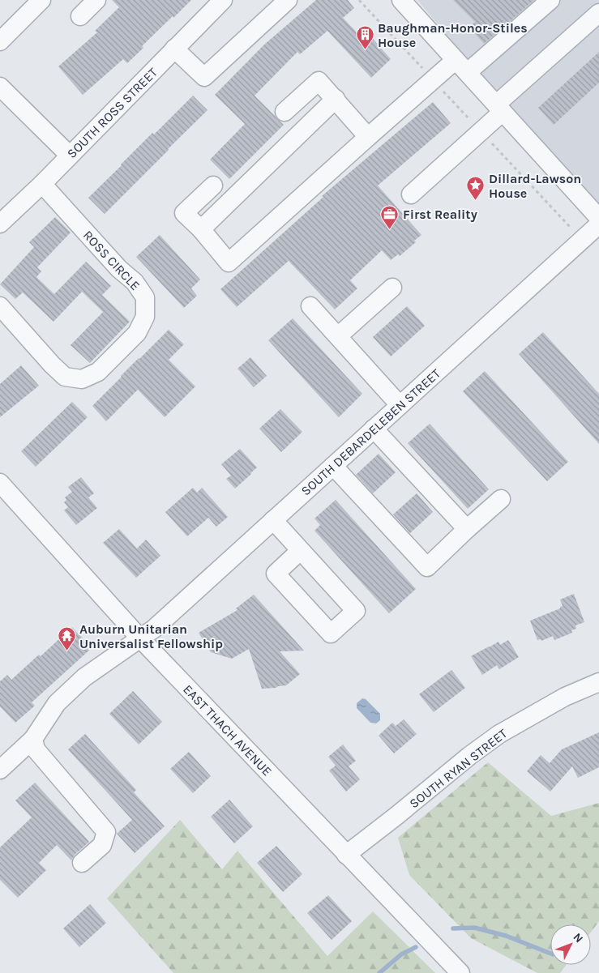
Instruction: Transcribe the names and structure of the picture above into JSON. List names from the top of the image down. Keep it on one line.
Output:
{"streets":{"street":["SOUTH ROSS STREET","ROSS CIRCLE","SOUTH DEBARDELEBEN STREET","EAST THACH AVENUE","SOUTH RYAN STREET"]},"crossings":[["SOUTH ROSS STREET","ROSS CIRCLE"],["SOUTH DEBARDELEBEN STREET","EAST THACH AVENUE"],["EAST THACH AVENUE","SOUTH RYAN STREET"]],"places":{"building":["Baughman-Honor-Stiles House"],"place":["Dillard-Lawson House"],"office":["First Reality"],"temple":["Auburn Unitarian Universalist Fellowship"]},"north":"top right"}
